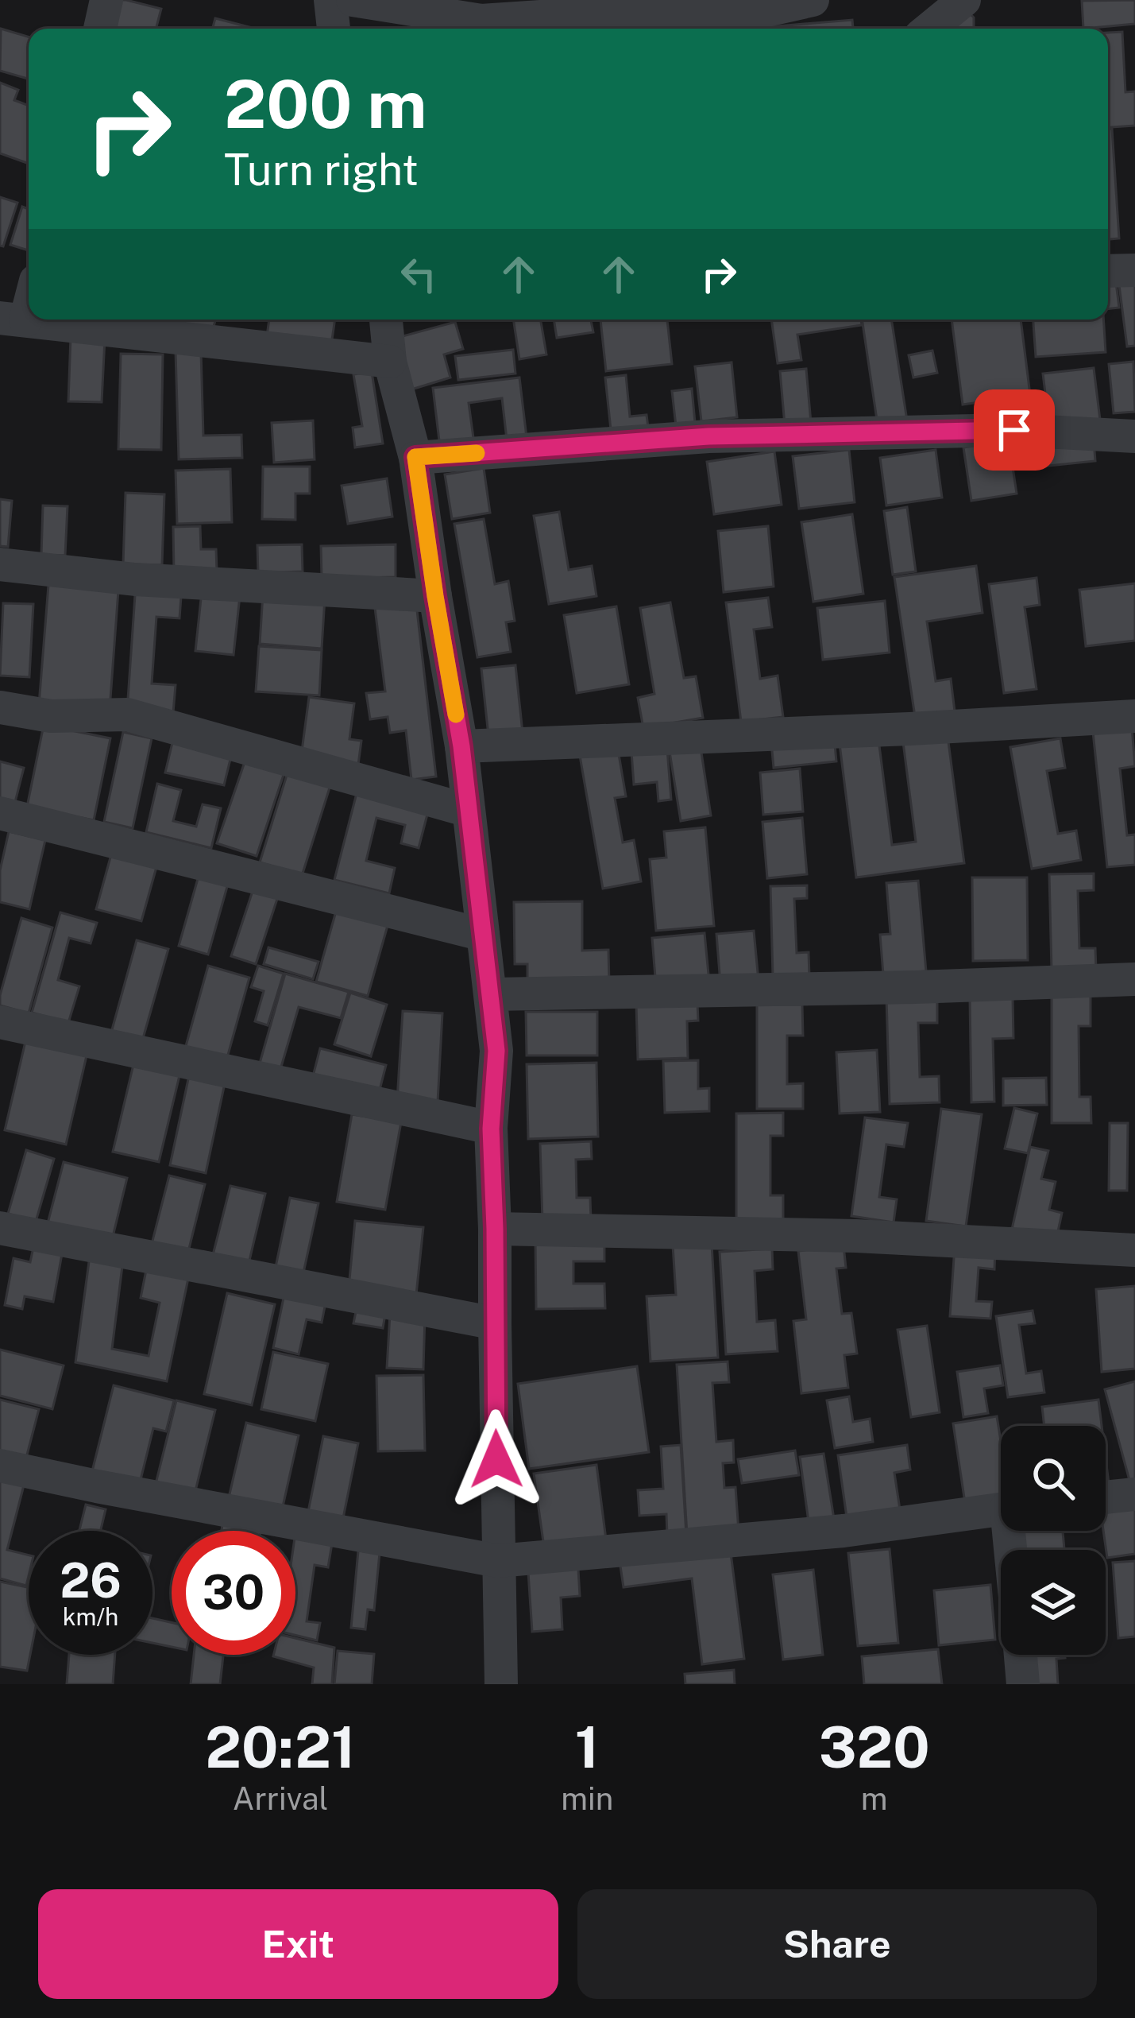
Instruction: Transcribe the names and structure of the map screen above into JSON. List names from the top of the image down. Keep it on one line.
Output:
{"page":{"turn":["200 m","Turn right"],"speed":"26 km/h","limit":"30","eta":["20:21","Arrival","1","min","320","m"],"buttons":["Exit","Share"]}}
